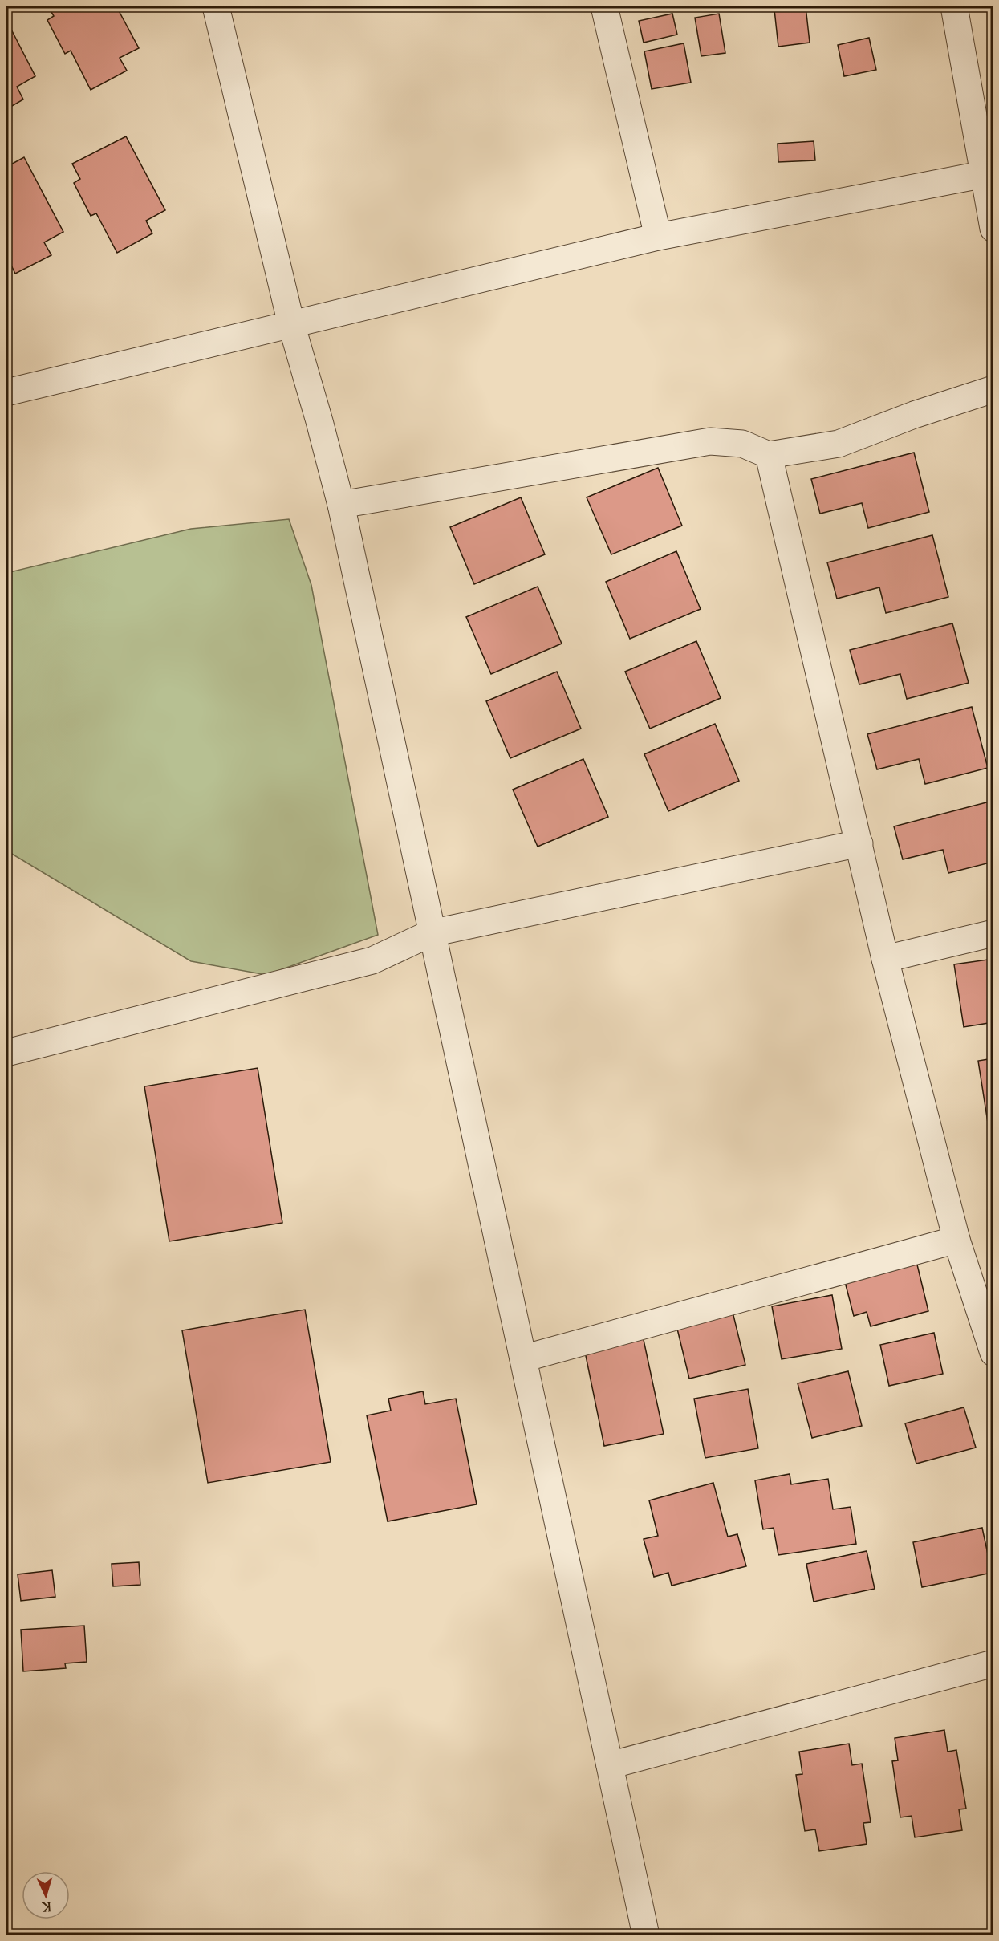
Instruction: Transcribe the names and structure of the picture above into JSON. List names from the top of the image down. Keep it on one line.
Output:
{"north":"bottom"}
